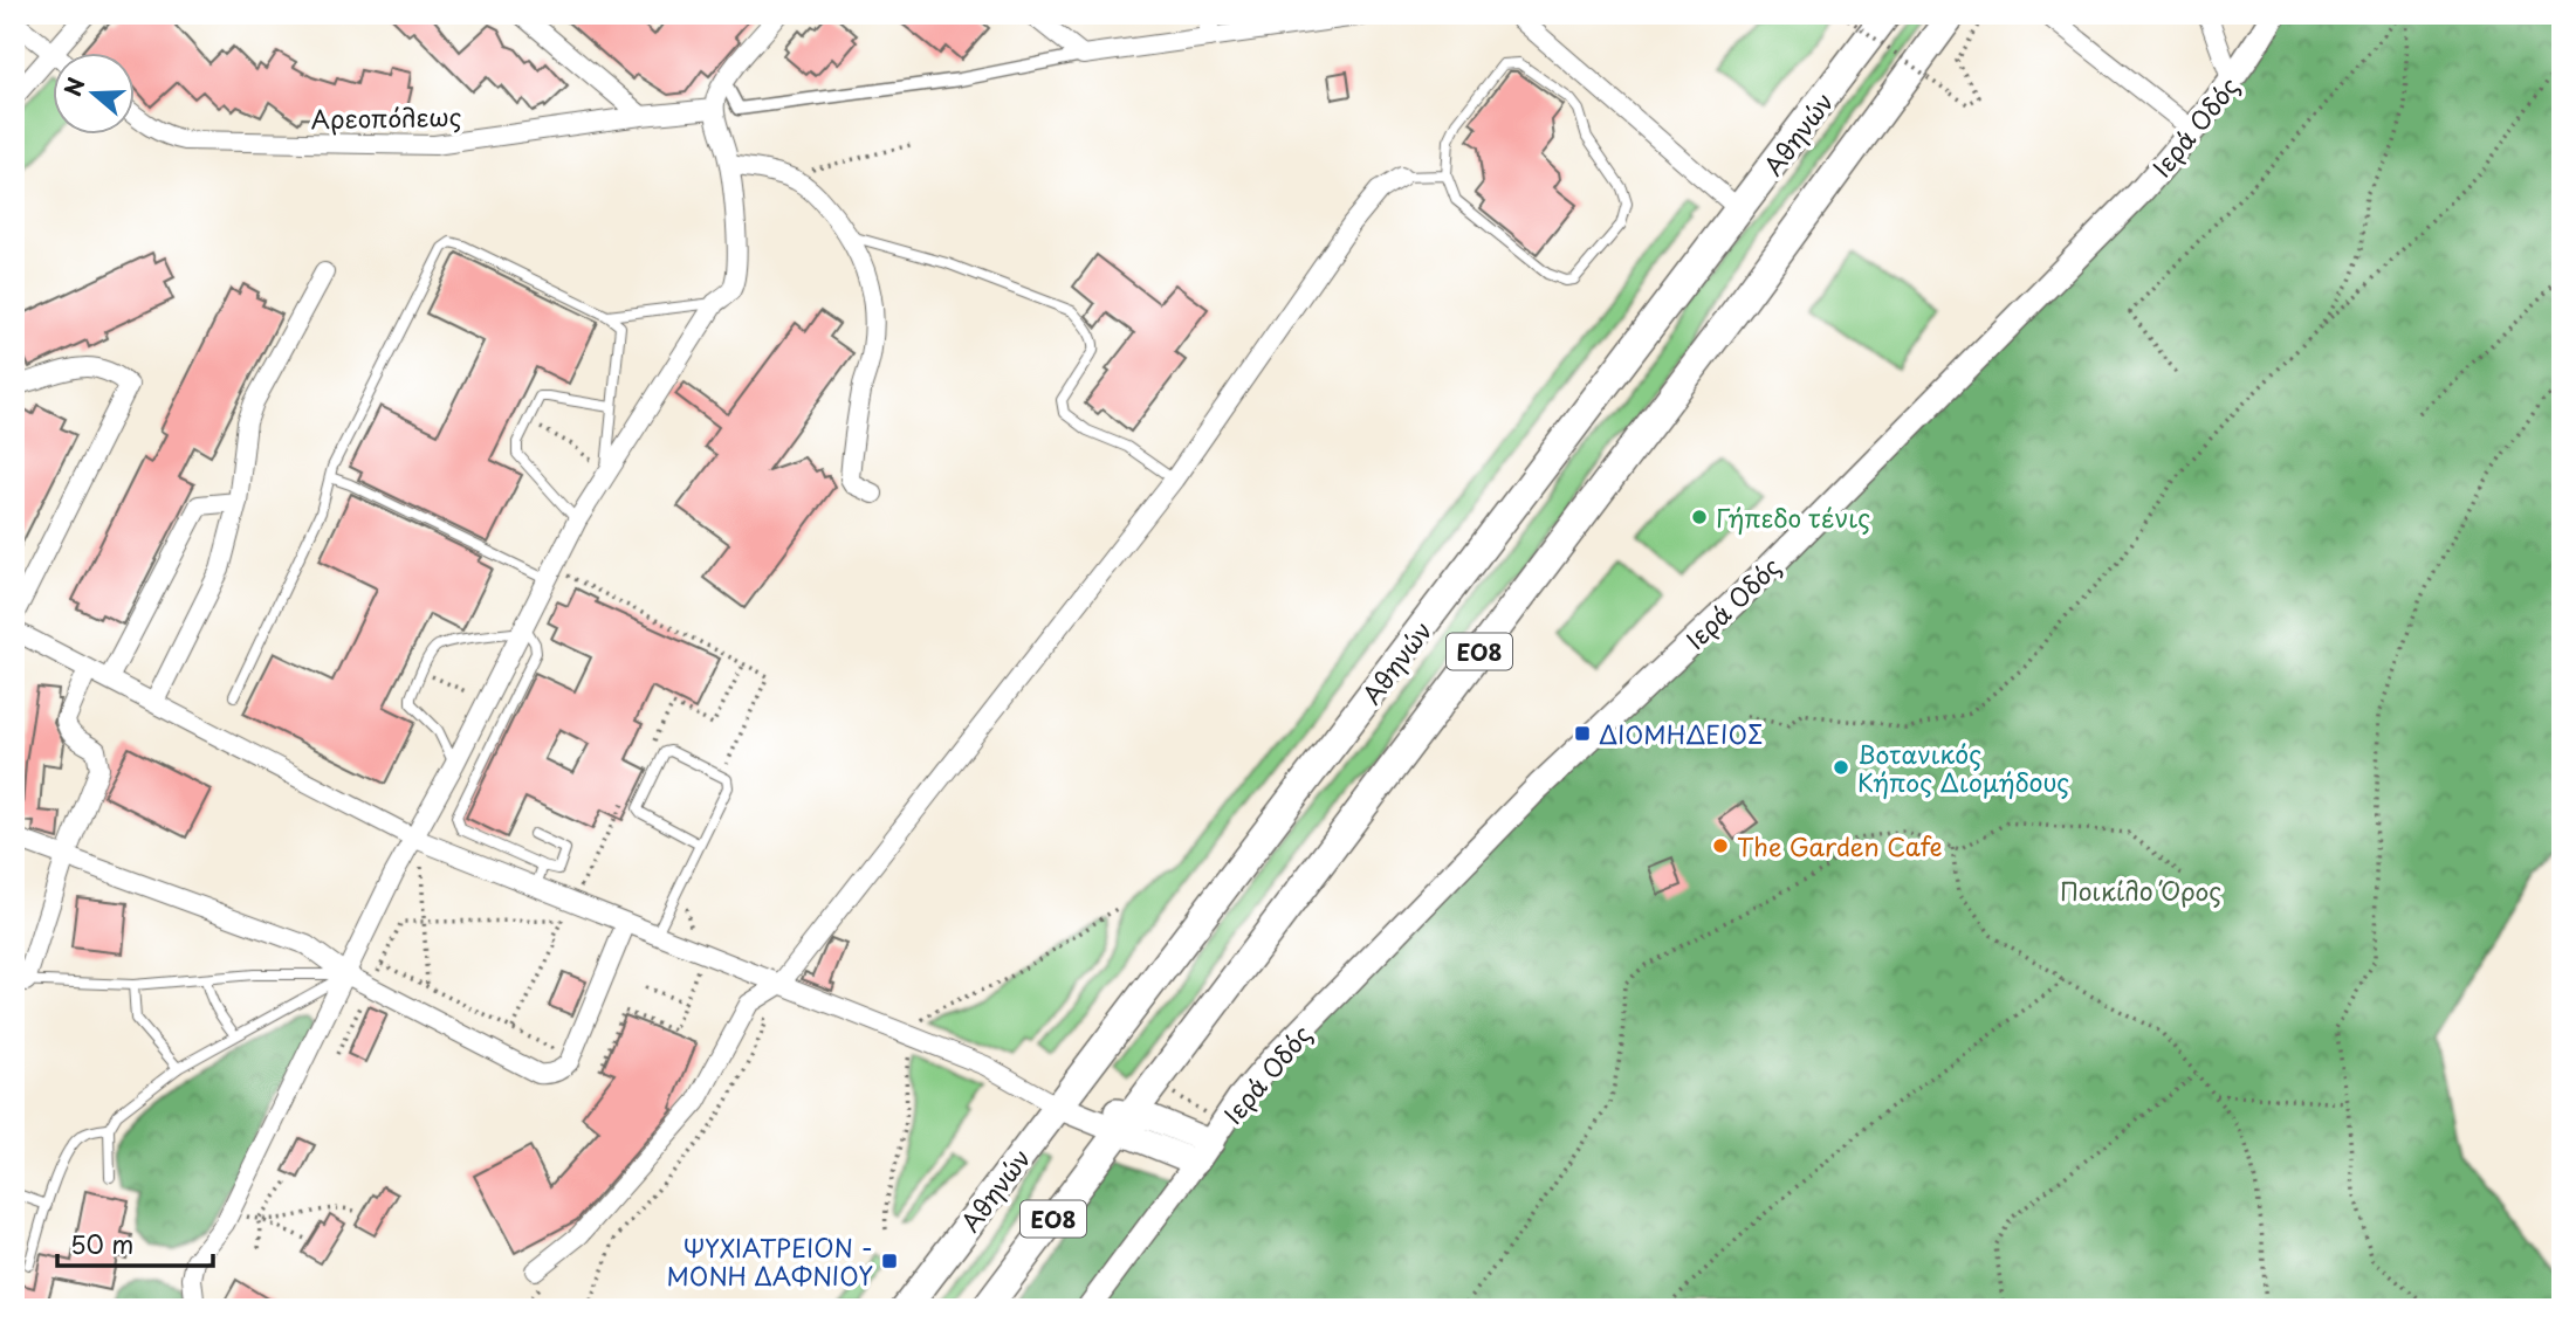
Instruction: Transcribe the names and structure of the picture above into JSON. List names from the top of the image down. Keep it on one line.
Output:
{"streets":{"highway":["Αθηνών","ΕΟ8"],"main road":["Ιερά Οδός"],"street":["Αρεοπόλεως"]},"parks":["Ποικίλο Όρος"],"places":{"other":["Γήπεδο τένις","Βοτανικός Κήπος Διομήδους","The Garden Cafe"],"transit":["ΔΙΟΜΗΔΕΙΟΣ","ΨΥΧΙΑΤΡΕΙΟΝ - ΜΟΝΗ ΔΑΦΝΙΟΥ"]},"scale_bar":"50 m","north":"left"}
